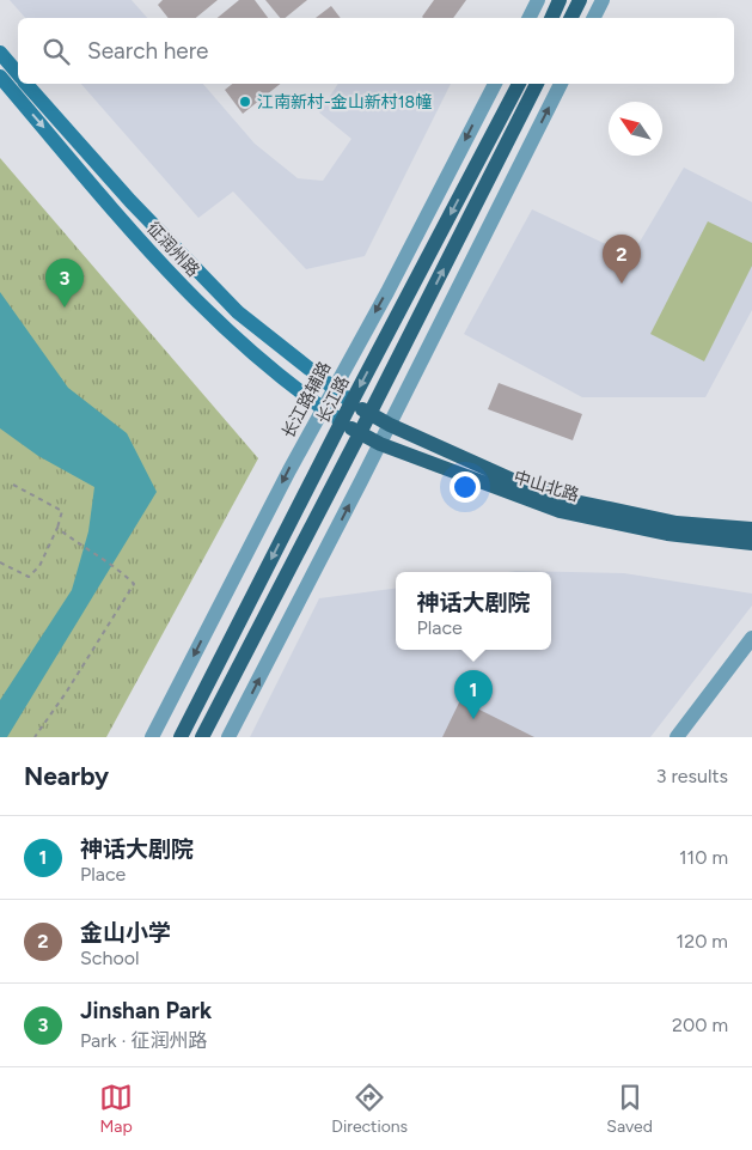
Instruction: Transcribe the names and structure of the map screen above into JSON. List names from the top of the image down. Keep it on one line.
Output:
{"streets":{"main road":["征润州路","长江路","中山北路"],"street":["长江路辅路"]},"crossings":[["征润州路","长江路辅路"],["征润州路","长江路"],["征润州路","中山北路"],["长江路","中山北路"]],"places":["江南新村-金山新村18幢"],"north":"top left","page":{"search":"Search here","pins":["2","3","1"],"popup":["神话大剧院","Place"],"heading":["Nearby","3 results"],"list":[{"mark":"1","name":"神话大剧院","note":"Place","value":"110 m"},{"mark":"2","name":"金山小学","note":"School","value":"120 m"},{"mark":"3","name":"Jinshan Park","note":"Park · 征润州路","value":"200 m"}],"nav":["Map","Directions","Saved"]}}
